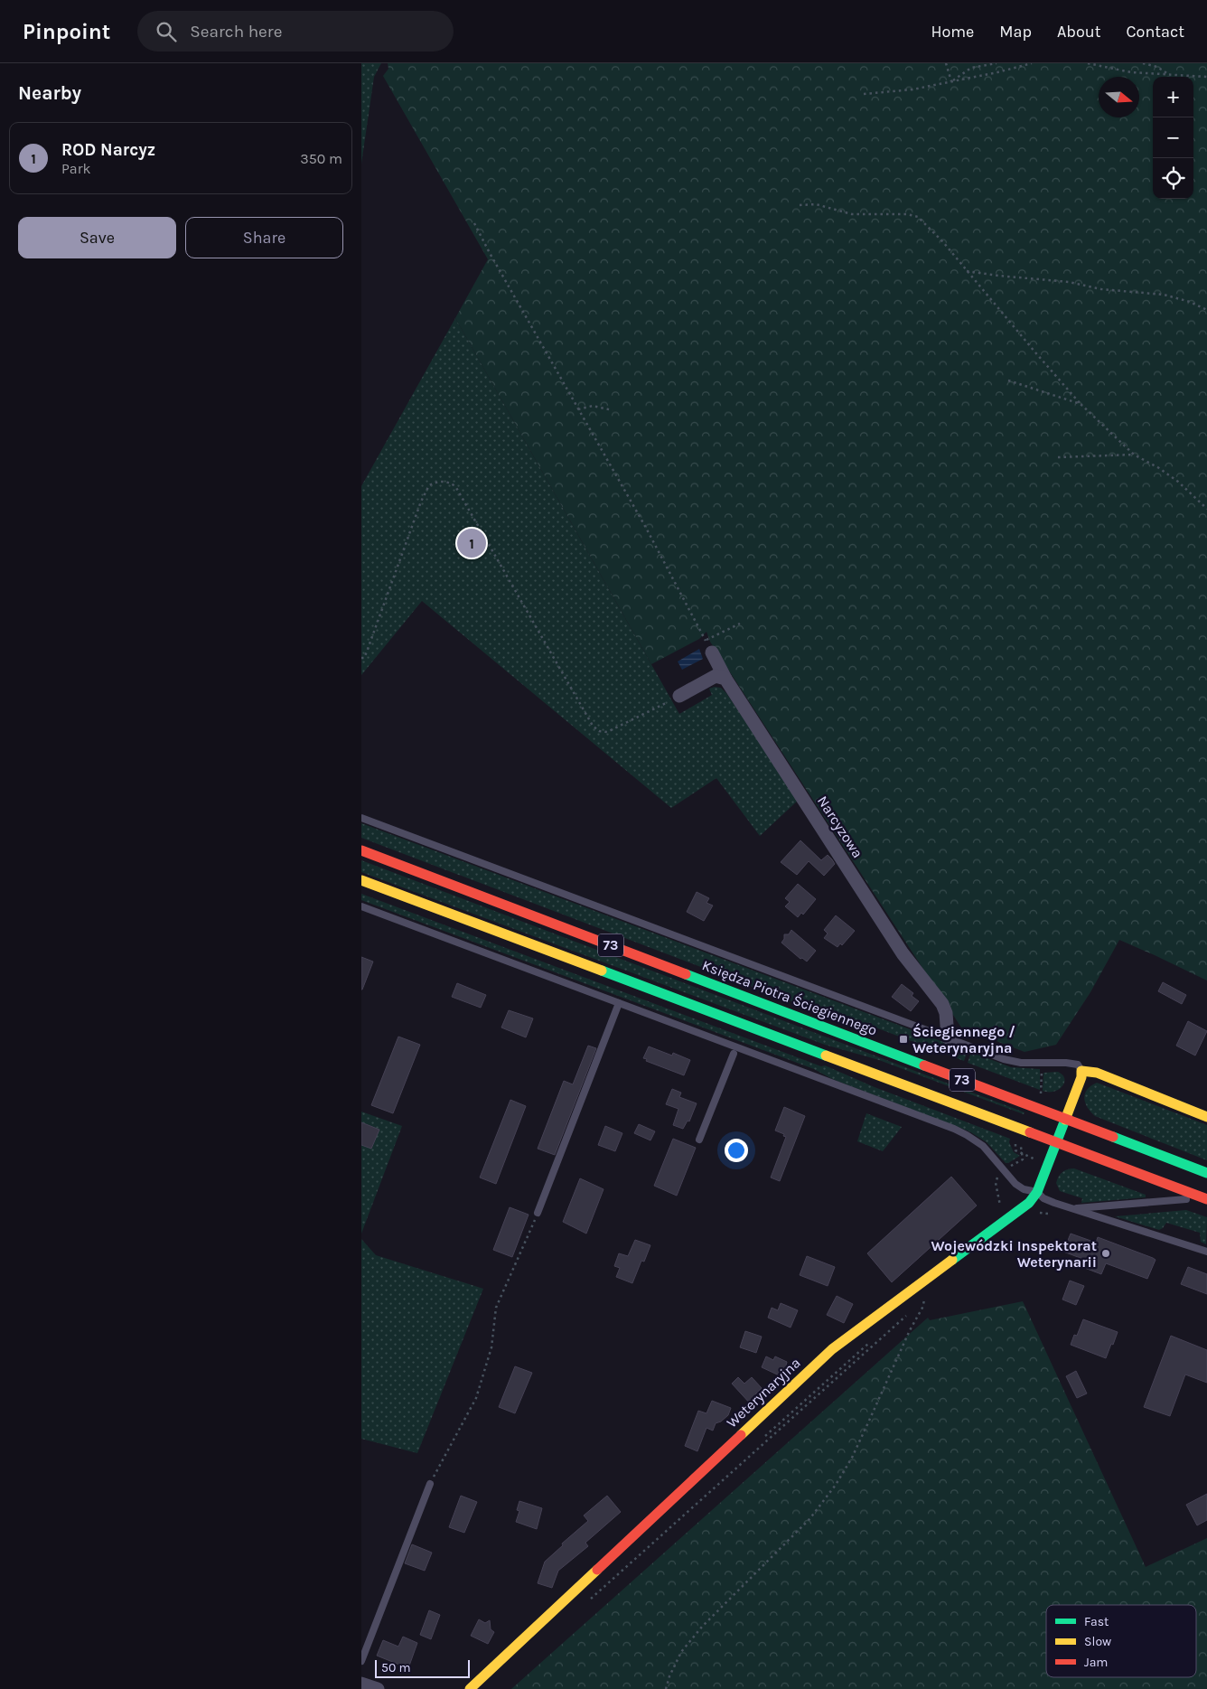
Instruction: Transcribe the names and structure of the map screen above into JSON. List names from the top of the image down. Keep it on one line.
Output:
{"streets":{"main road":["73","Księdza Piotra Ściegiennego","Weterynaryjna"],"street":["Narcyzowa"]},"crossings":[["73","Weterynaryjna"],["Księdza Piotra Ściegiennego","Weterynaryjna"]],"places":{"transit":["Ściegiennego / Weterynaryjna"],"other":["Wojewódzki Inspektorat Weterynarii"]},"legend":["Fast","Slow","Jam"],"scale_bar":"50 m","north":"right","page":{"header":"Pinpoint","search":"Search here","nav":["Home","Map","About","Contact"],"heading":"Nearby","map_buttons":["+","−"],"list":[{"mark":"1","name":"ROD Narcyz","note":"Park","value":"350 m"}],"buttons":["Save","Share"],"pins":"1","scale":"50 m"}}
